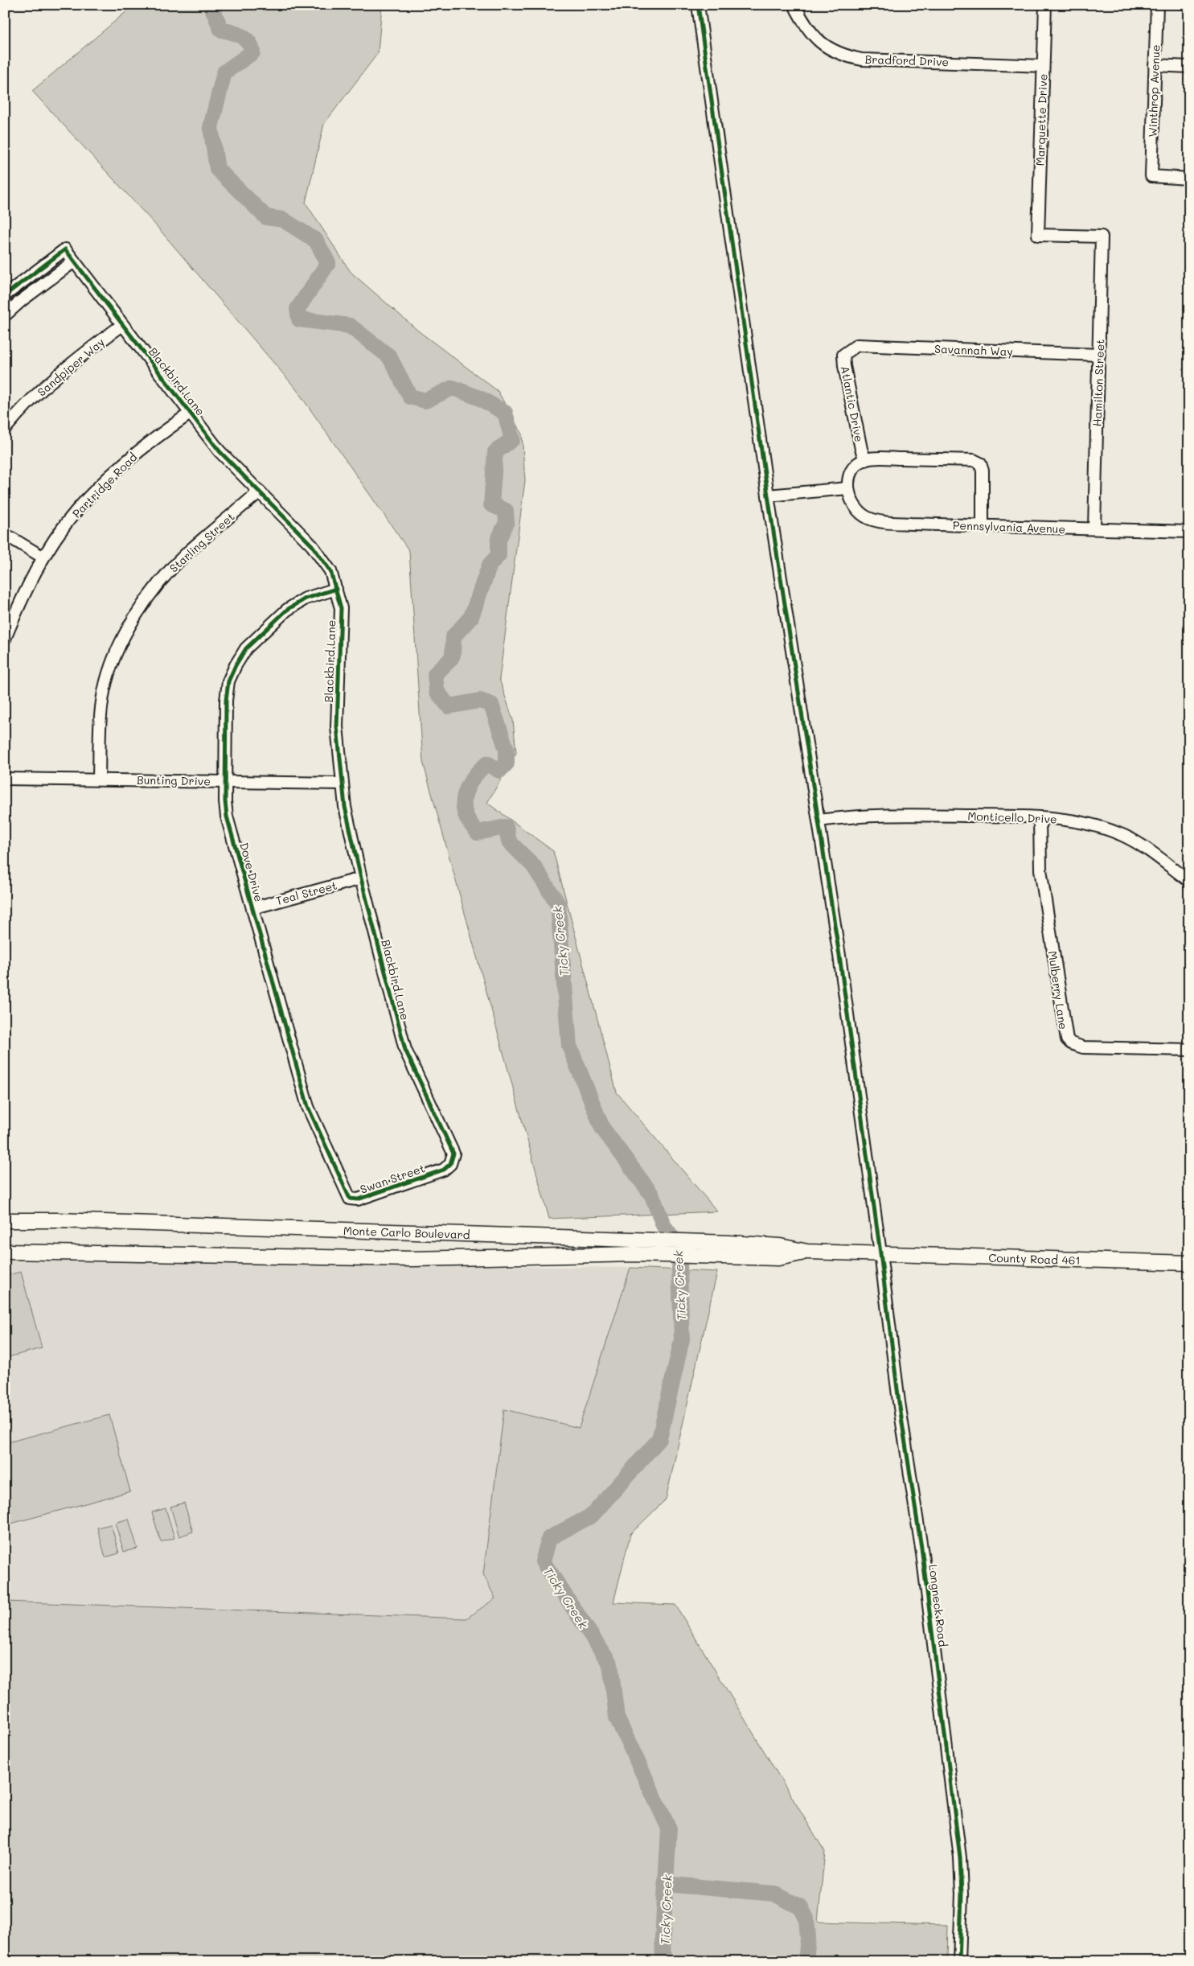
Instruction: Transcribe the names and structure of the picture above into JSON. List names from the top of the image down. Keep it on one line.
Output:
{"streets":{"main road":["Monte Carlo Boulevard","County Road 461"],"street":["Bradford Drive","Winthrop Avenue","Marquette Drive","Savannah Way","Sandpiper Way","Blackbird Lane","Hamilton Street","Atlantic Drive","Partridge Road","Pennsylvania Avenue","Starling Street","Bunting Drive","Monticello Drive","Dove Drive","Teal Street","Mulberry Lane","Swan Street","Longneck Road"]},"crossings":[["Bradford Drive","Marquette Drive"],["Marquette Drive","Hamilton Street"],["Savannah Way","Hamilton Street"],["Savannah Way","Atlantic Drive"],["Sandpiper Way","Blackbird Lane"],["Blackbird Lane","Partridge Road"],["Blackbird Lane","Starling Street"],["Blackbird Lane","Bunting Drive"],["Blackbird Lane","Dove Drive"],["Blackbird Lane","Teal Street"],["Blackbird Lane","Swan Street"],["Hamilton Street","Pennsylvania Avenue"],["Starling Street","Bunting Drive"],["Bunting Drive","Dove Drive"],["Monticello Drive","Mulberry Lane"],["Monticello Drive","Longneck Road"],["Dove Drive","Teal Street"],["Dove Drive","Swan Street"],["Monte Carlo Boulevard","County Road 461"],["Monte Carlo Boulevard","Longneck Road"],["County Road 461","Longneck Road"]],"water":["Ticky Creek"]}
